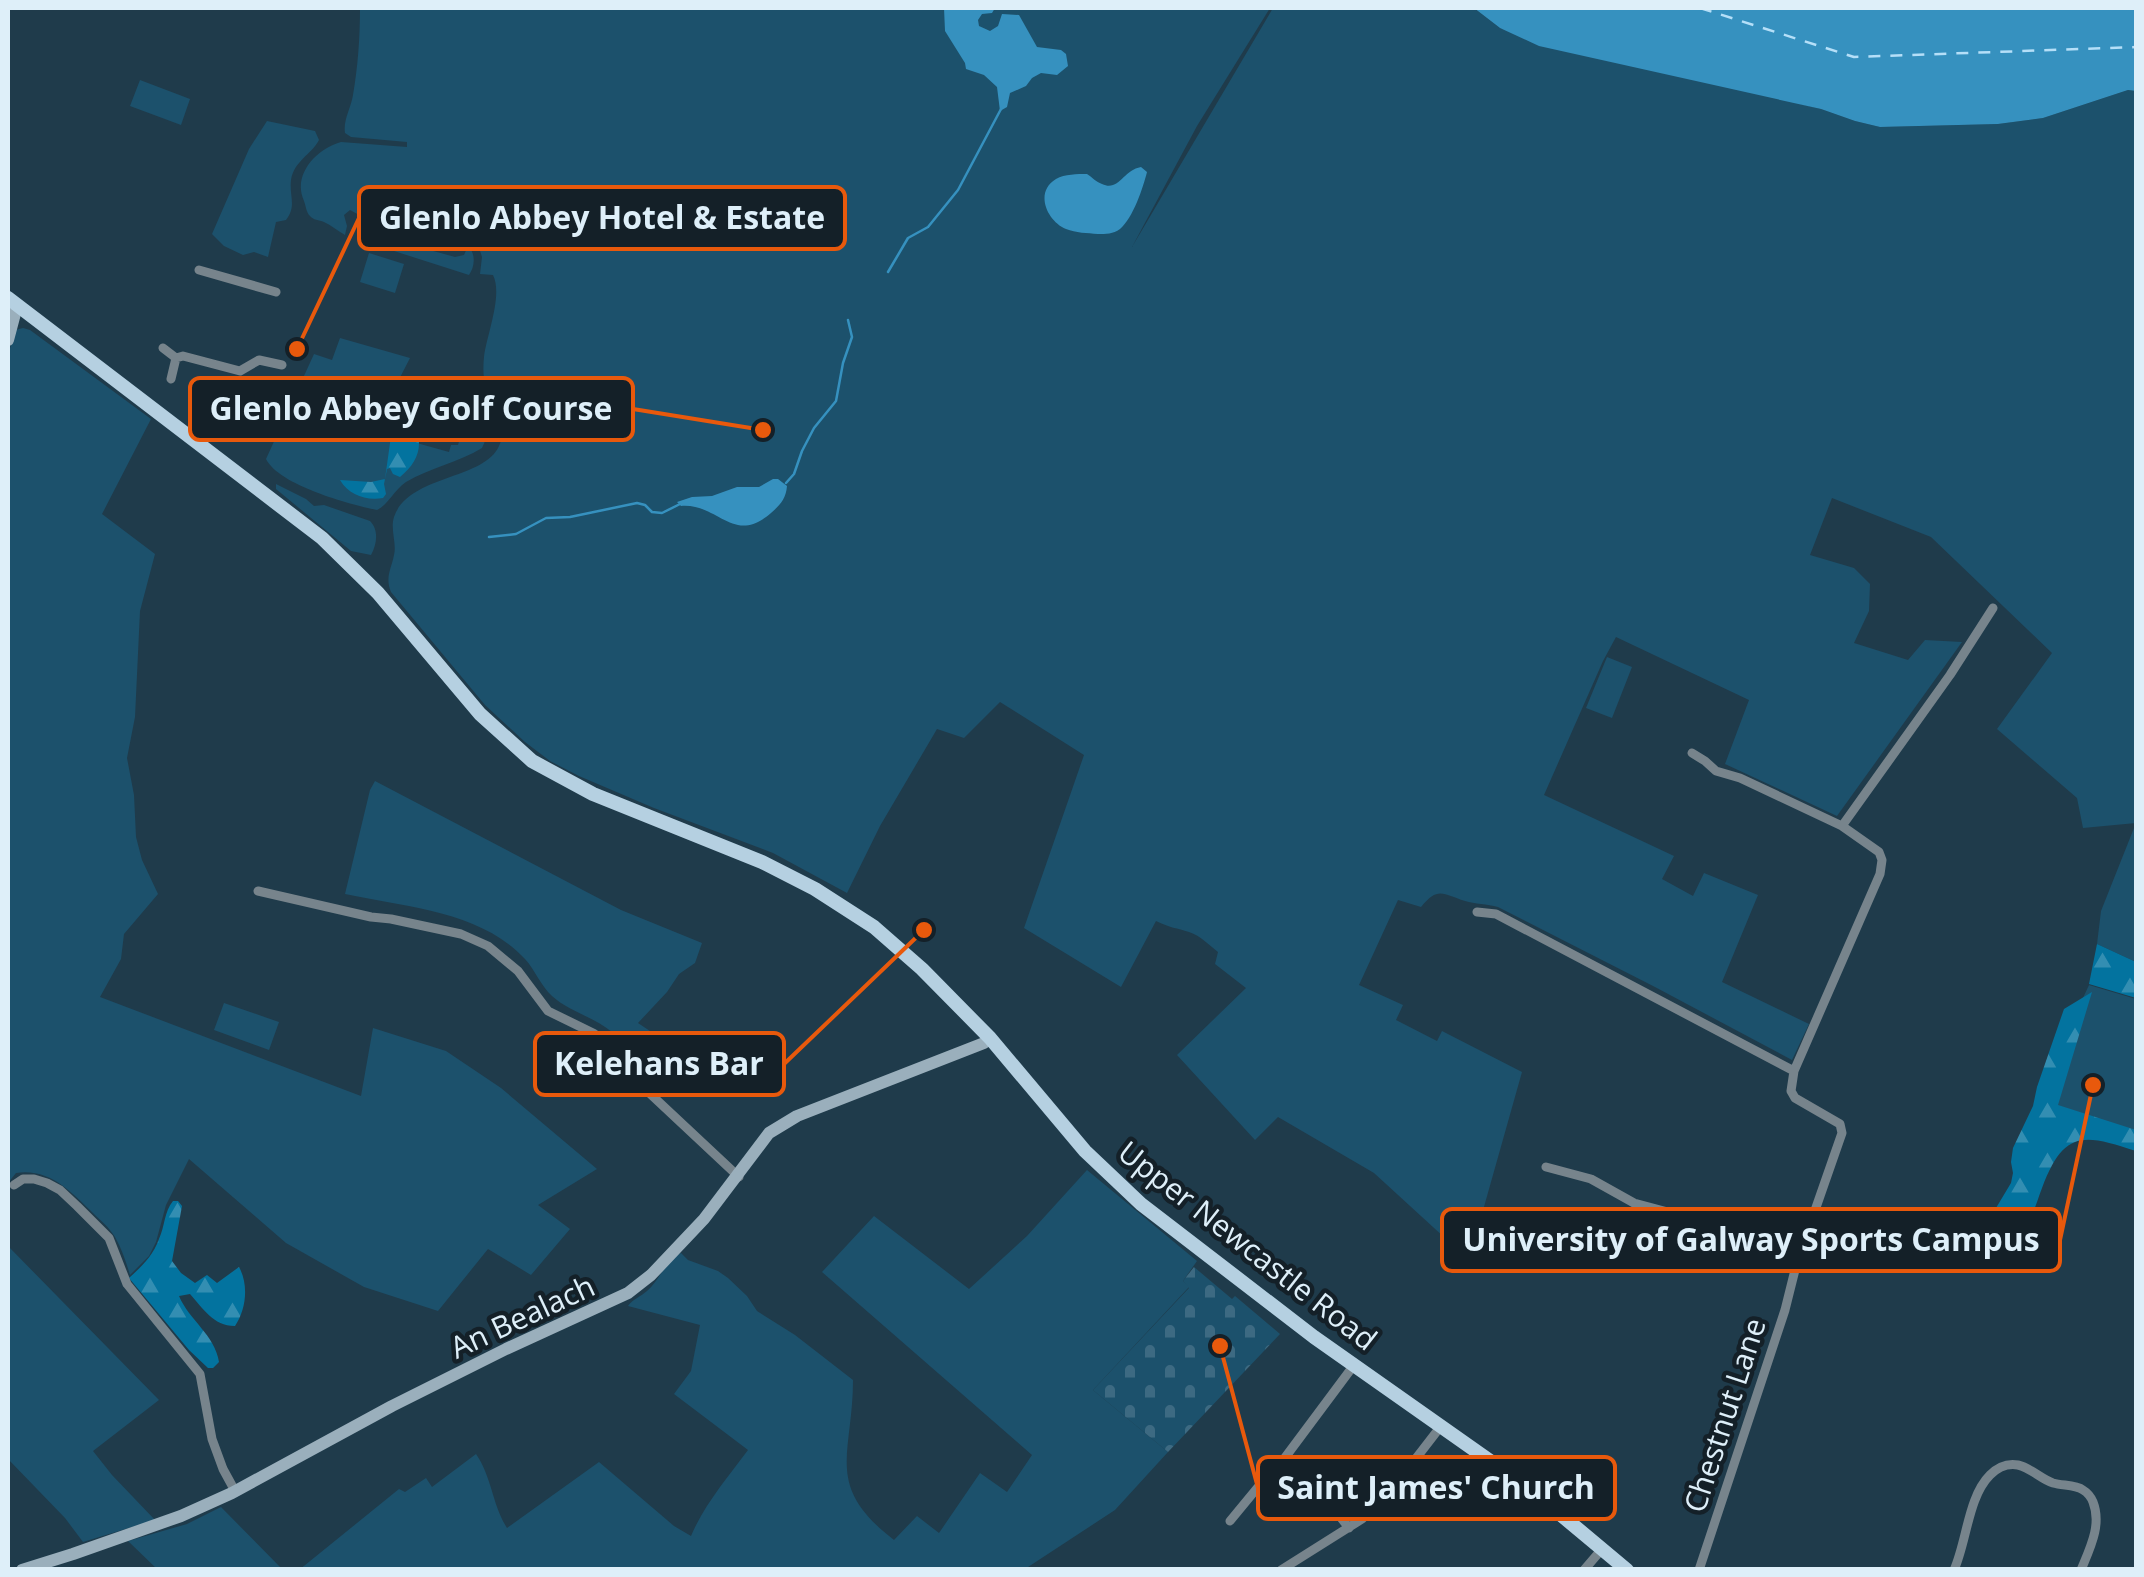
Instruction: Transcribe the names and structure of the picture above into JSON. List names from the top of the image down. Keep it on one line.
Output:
{"streets":{"main road":["Upper Newcastle Road"],"street":["An Bealach","Chestnut Lane"]},"crossings":[["Upper Newcastle Road","An Bealach"]],"places":["Glenlo Abbey Hotel & Estate","Glenlo Abbey Golf Course","Kelehans Bar","University of Galway Sports Campus","Saint James' Church"]}
